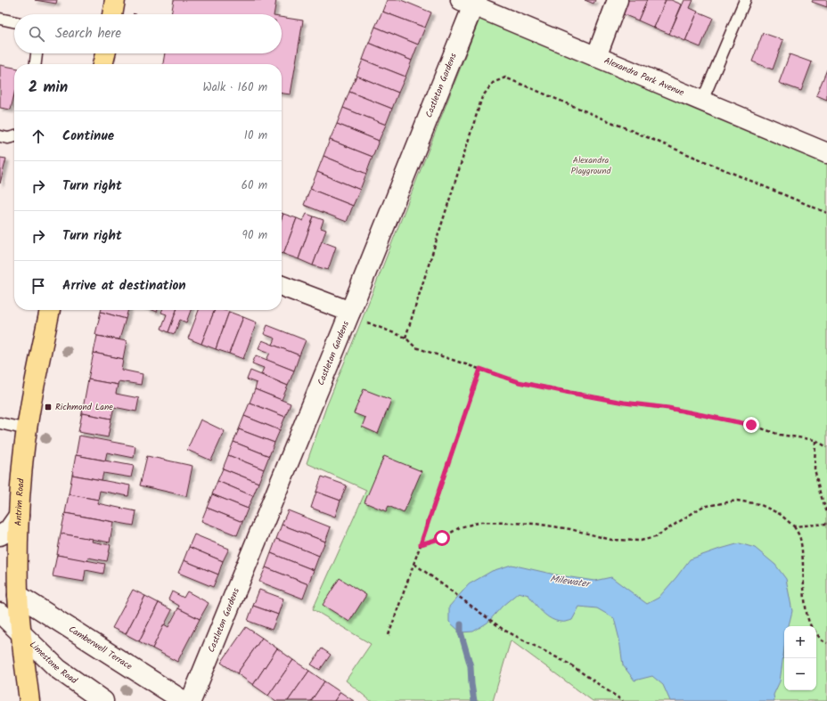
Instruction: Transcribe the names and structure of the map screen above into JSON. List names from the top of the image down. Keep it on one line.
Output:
{"streets":{"main road":["Antrim Road"],"street":["Alexandra Park Avenue","Castleton Gardens","Camberwell Terrace","Limestone Road"]},"crossings":[["Alexandra Park Avenue","Castleton Gardens"],["Antrim Road","Camberwell Terrace"],["Antrim Road","Limestone Road"]],"water":["Milewater"],"parks":["Alexandra Playground"],"places":{"transit":["Richmond Lane"]},"page":{"search":"Search here","heading":["2 min","Walk · 160 m"],"list":[["Continue","10 m"],["Turn right","60 m"],["Turn right","90 m"],"Arrive at destination"],"map_buttons":["+","−"]}}
